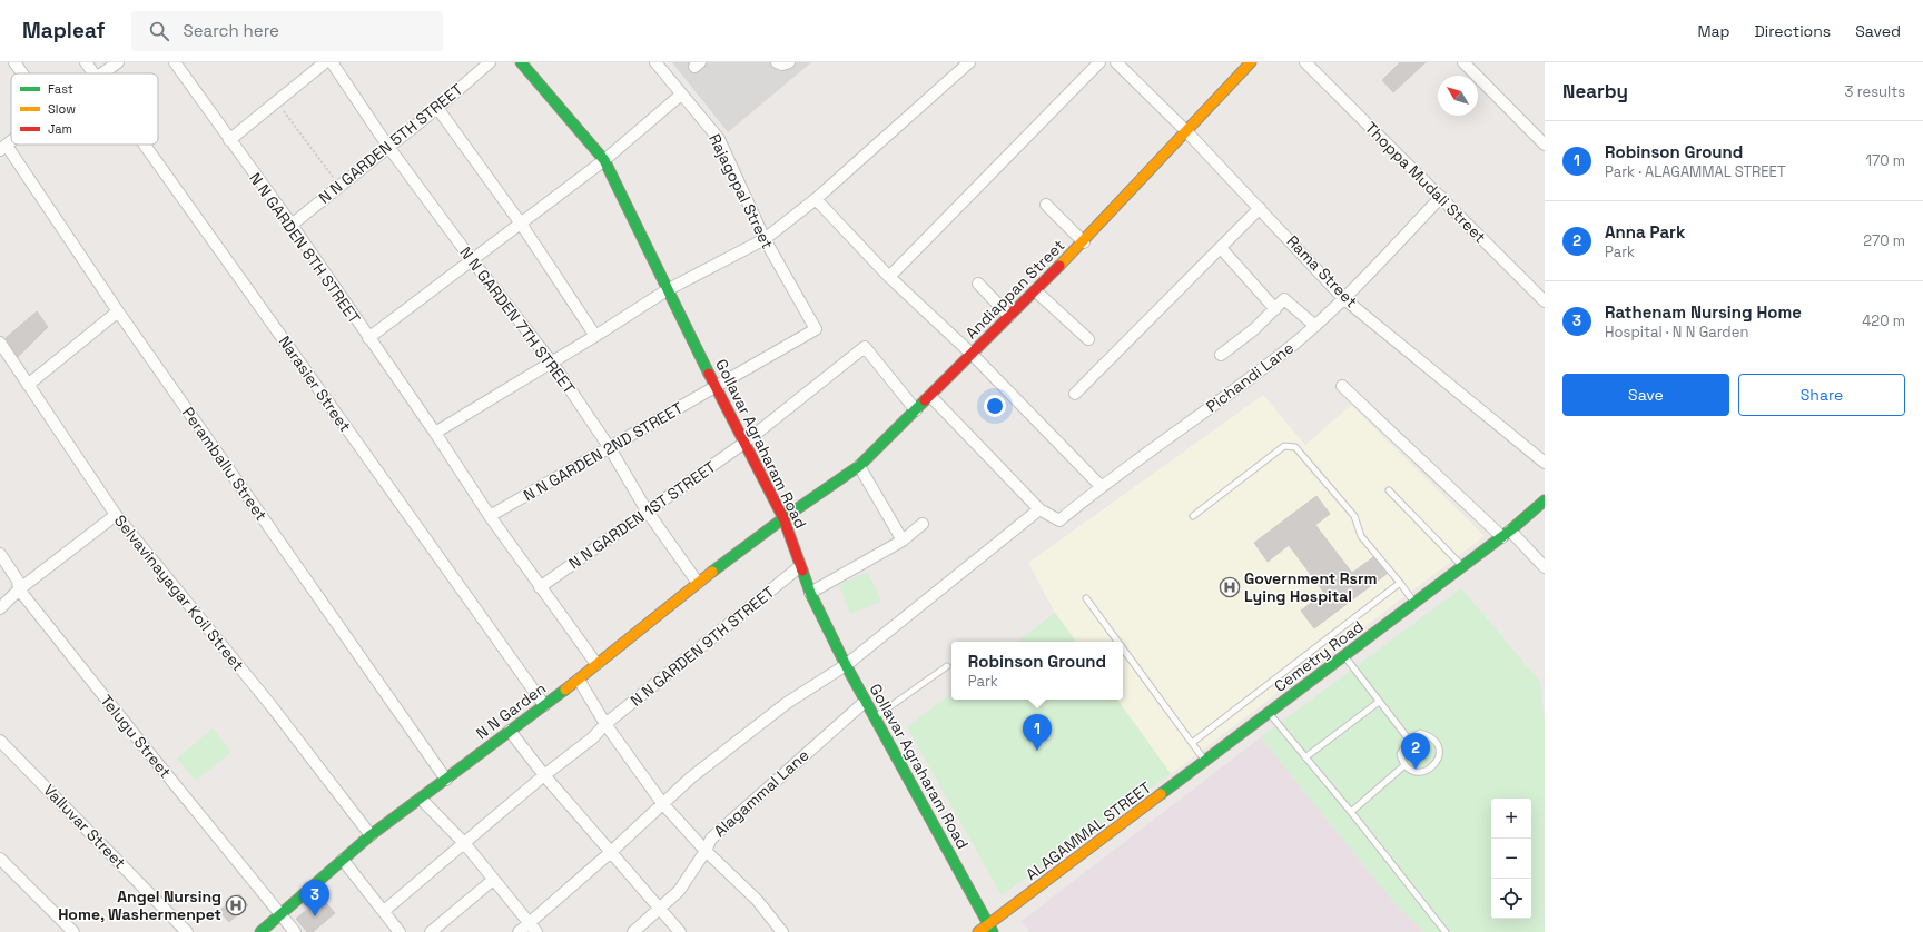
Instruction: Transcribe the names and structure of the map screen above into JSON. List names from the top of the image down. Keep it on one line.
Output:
{"streets":{"street":["N N GARDEN 5TH STREET","Thoppa Mudali Street","Rajagopal Street","N N GARDEN 8TH STREET","Rama Street","Andiappan Street","N N GARDEN 7TH STREET","Pichandi Lane","Narasier Street","Gollavar Agraharam Road","N N GARDEN 2ND STREET","Peramballu Street","N N GARDEN 1ST STREET","Selvavinayagar Koil Street","N N GARDEN 9TH STREET","Cemetry Road","N N Garden","Telugu Street","Alagammal Lane","Valluvar Street","ALAGAMMAL STREET"]},"crossings":[["N N GARDEN 5TH STREET","N N GARDEN 8TH STREET"],["N N GARDEN 5TH STREET","N N GARDEN 7TH STREET"],["Thoppa Mudali Street","Pichandi Lane"],["Rajagopal Street","N N GARDEN 2ND STREET"],["N N GARDEN 8TH STREET","N N GARDEN 2ND STREET"],["N N GARDEN 8TH STREET","N N GARDEN 1ST STREET"],["N N GARDEN 8TH STREET","N N Garden"],["Rama Street","Andiappan Street"],["Rama Street","Pichandi Lane"],["Andiappan Street","Gollavar Agraharam Road"],["Andiappan Street","N N GARDEN 1ST STREET"],["Andiappan Street","N N Garden"],["N N GARDEN 7TH STREET","N N GARDEN 2ND STREET"],["N N GARDEN 7TH STREET","N N GARDEN 1ST STREET"],["N N GARDEN 7TH STREET","N N Garden"],["Narasier Street","N N Garden"],["Gollavar Agraharam Road","N N GARDEN 2ND STREET"],["Gollavar Agraharam Road","N N GARDEN 1ST STREET"],["Gollavar Agraharam Road","N N GARDEN 9TH STREET"],["Gollavar Agraharam Road","N N Garden"],["Gollavar Agraharam Road","Alagammal Lane"],["Gollavar Agraharam Road","ALAGAMMAL STREET"],["Peramballu Street","N N Garden"],["Selvavinayagar Koil Street","N N Garden"],["Cemetry Road","ALAGAMMAL STREET"],["N N Garden","Telugu Street"]],"places":{"hospital":["Government Rsrm Lying Hospital","Angel Nursing Home, Washermenpet"]},"legend":["Fast","Slow","Jam"],"north":"top left","page":{"header":"Mapleaf","search":"Search here","nav":["Map","Directions","Saved"],"heading":["Nearby","3 results"],"list":[{"mark":"1","name":"Robinson Ground","note":"Park · ALAGAMMAL STREET","value":"170 m"},{"mark":"2","name":"Anna Park","note":"Park","value":"270 m"},{"mark":"3","name":"Rathenam Nursing Home","note":"Hospital · N N Garden","value":"420 m"}],"buttons":["Save","Share"],"popup":["Robinson Ground","Park"],"pins":["1","2","3"],"map_buttons":["+","−"]}}
